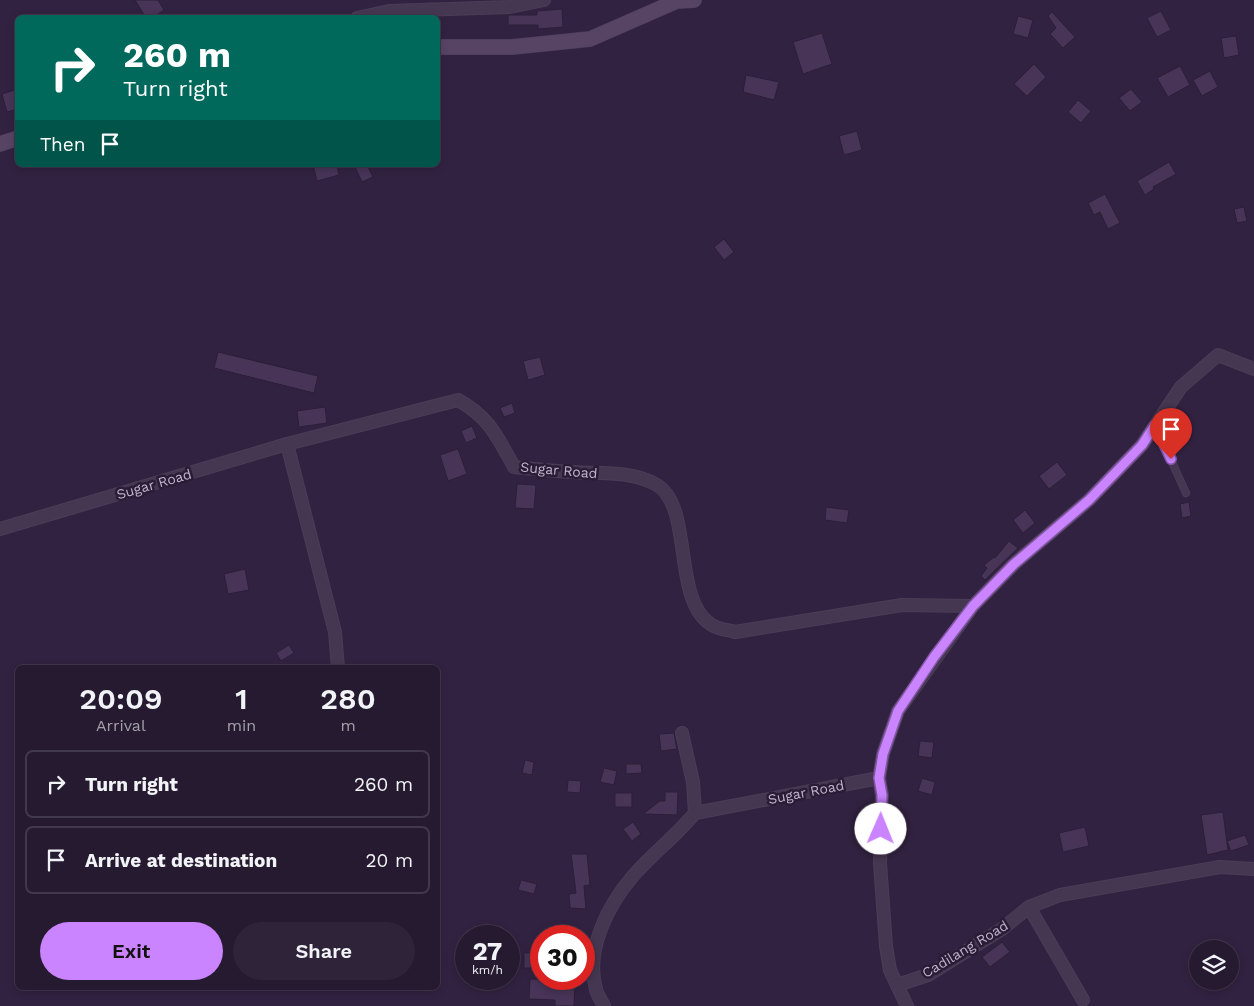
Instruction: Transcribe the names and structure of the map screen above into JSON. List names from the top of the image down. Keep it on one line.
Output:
{"streets":{"street":["Sugar Road","Cadilang Road"]},"page":{"turn":["260 m","Turn right"],"then":"Then","eta":["20:09","Arrival","1","min","280","m"],"list":[{"name":"Turn right","value":"260 m"},{"name":"Arrive at destination","value":"20 m"}],"buttons":["Exit","Share"],"speed":"27 km/h","limit":"30"}}
